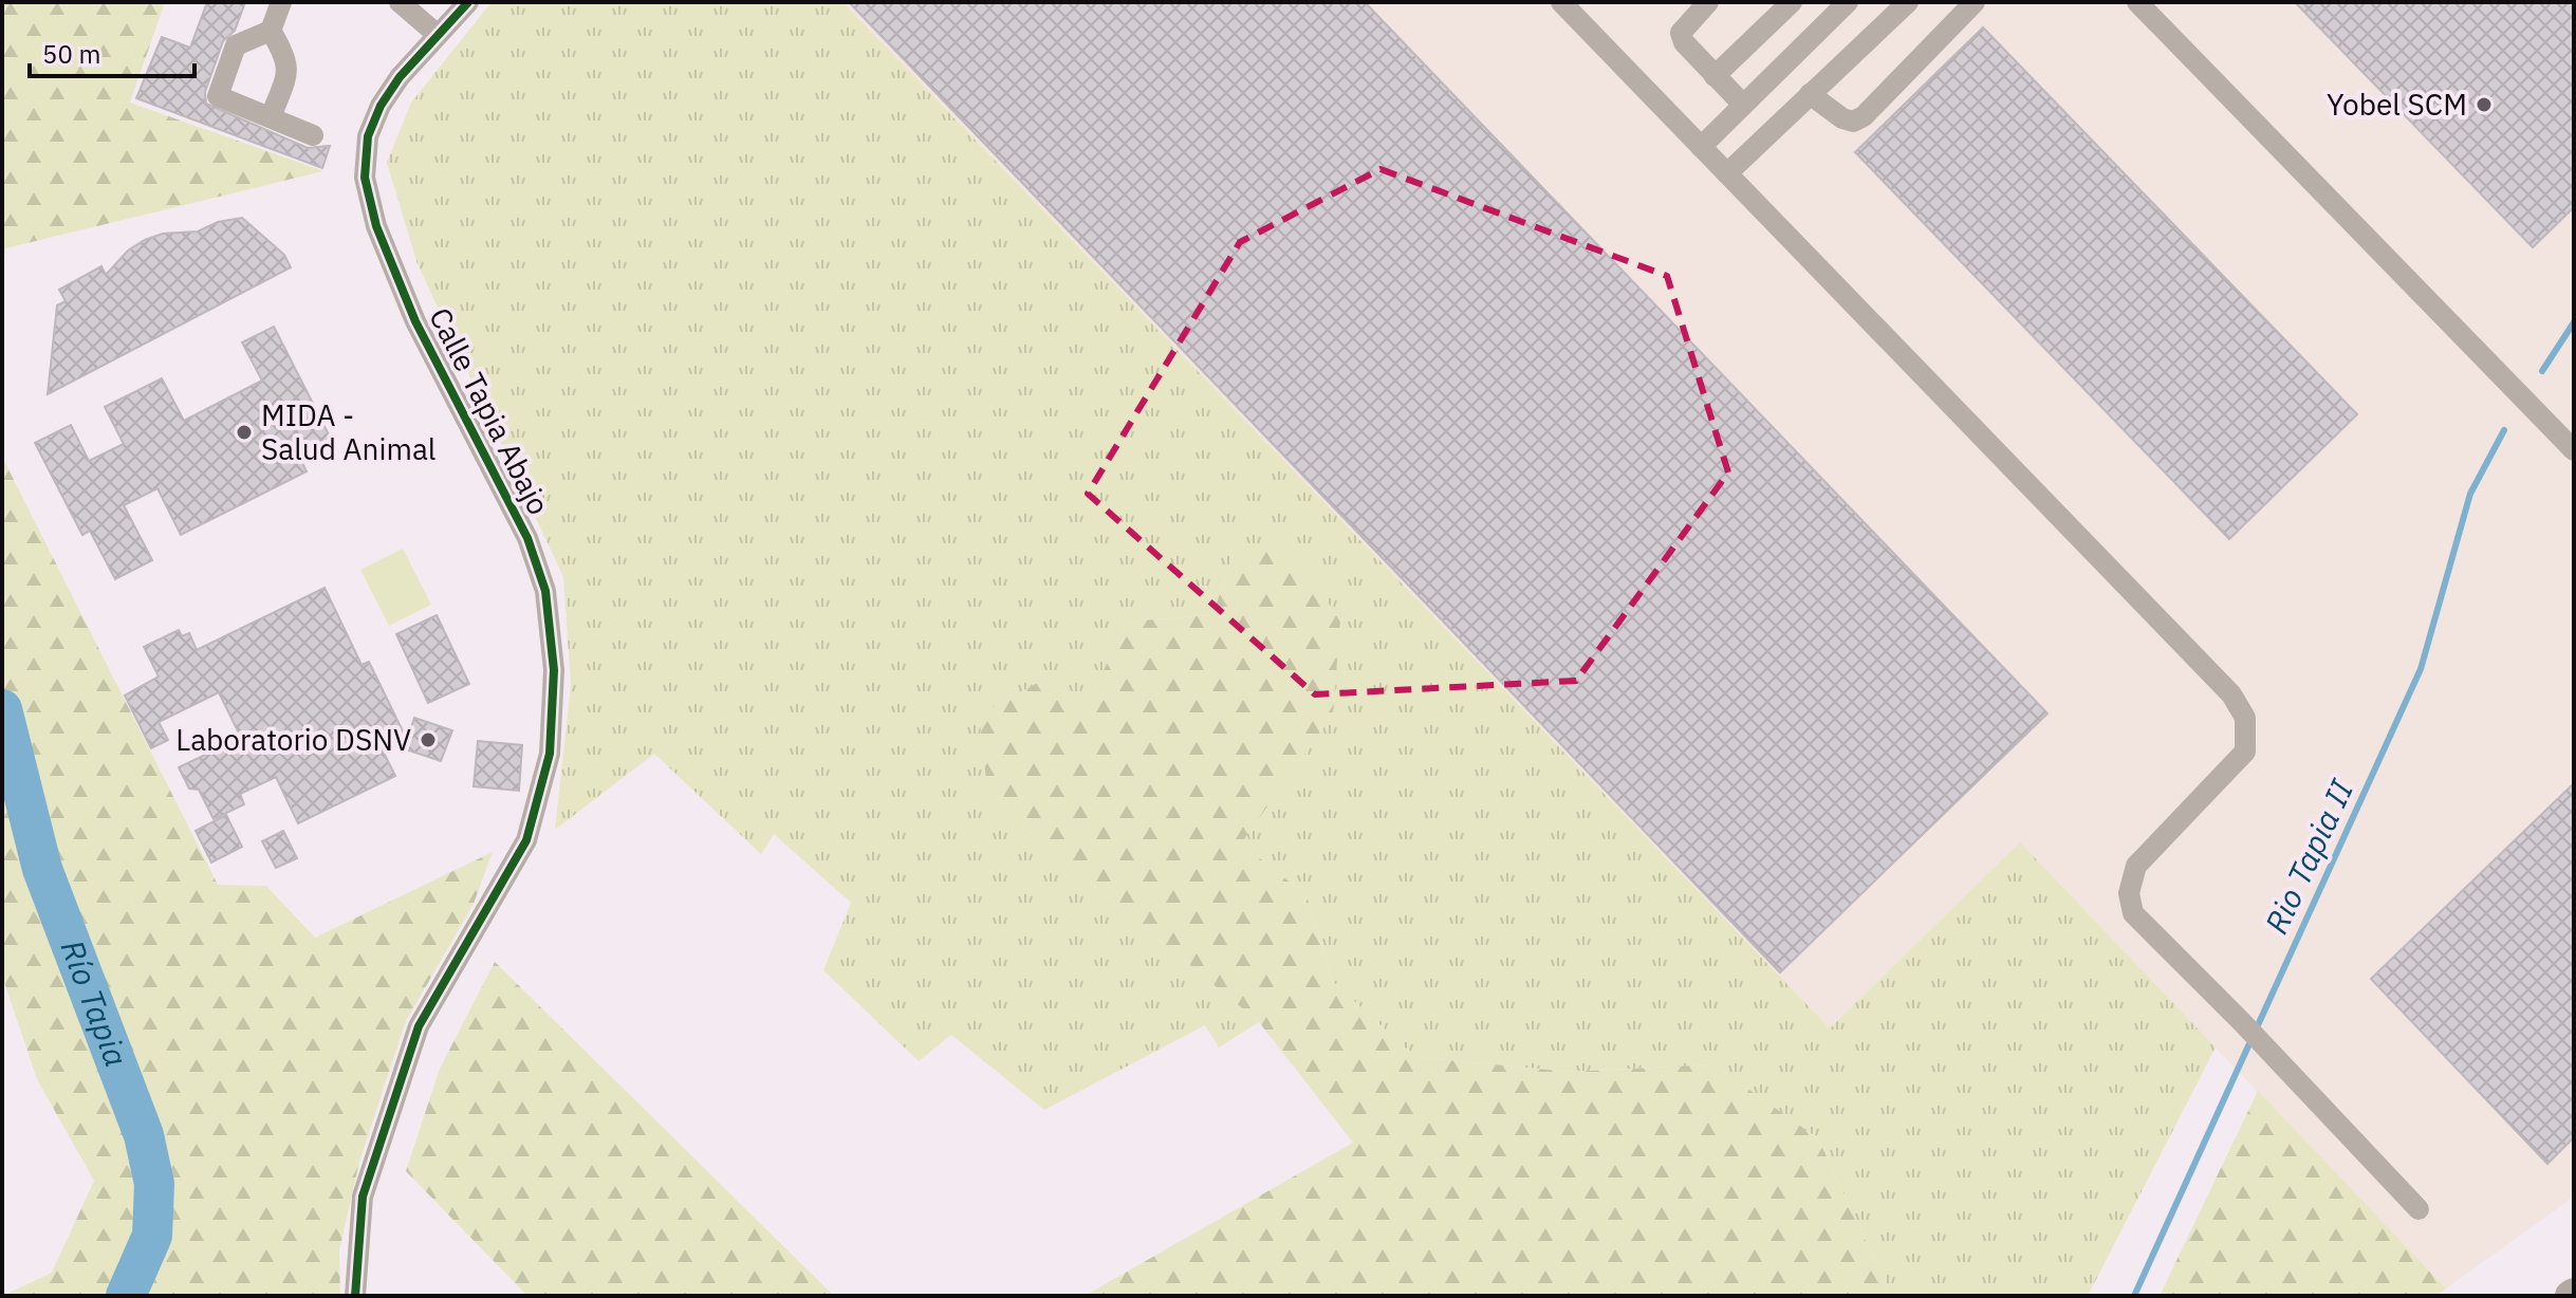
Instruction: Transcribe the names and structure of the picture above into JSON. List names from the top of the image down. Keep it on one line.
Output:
{"streets":{"street":["Calle Tapia Abajo"]},"water":["Rio Tapia II","Río Tapia"],"places":["Yobel SCM","MIDA - Salud Animal","Laboratorio DSNV"],"scale_bar":"50 m"}
